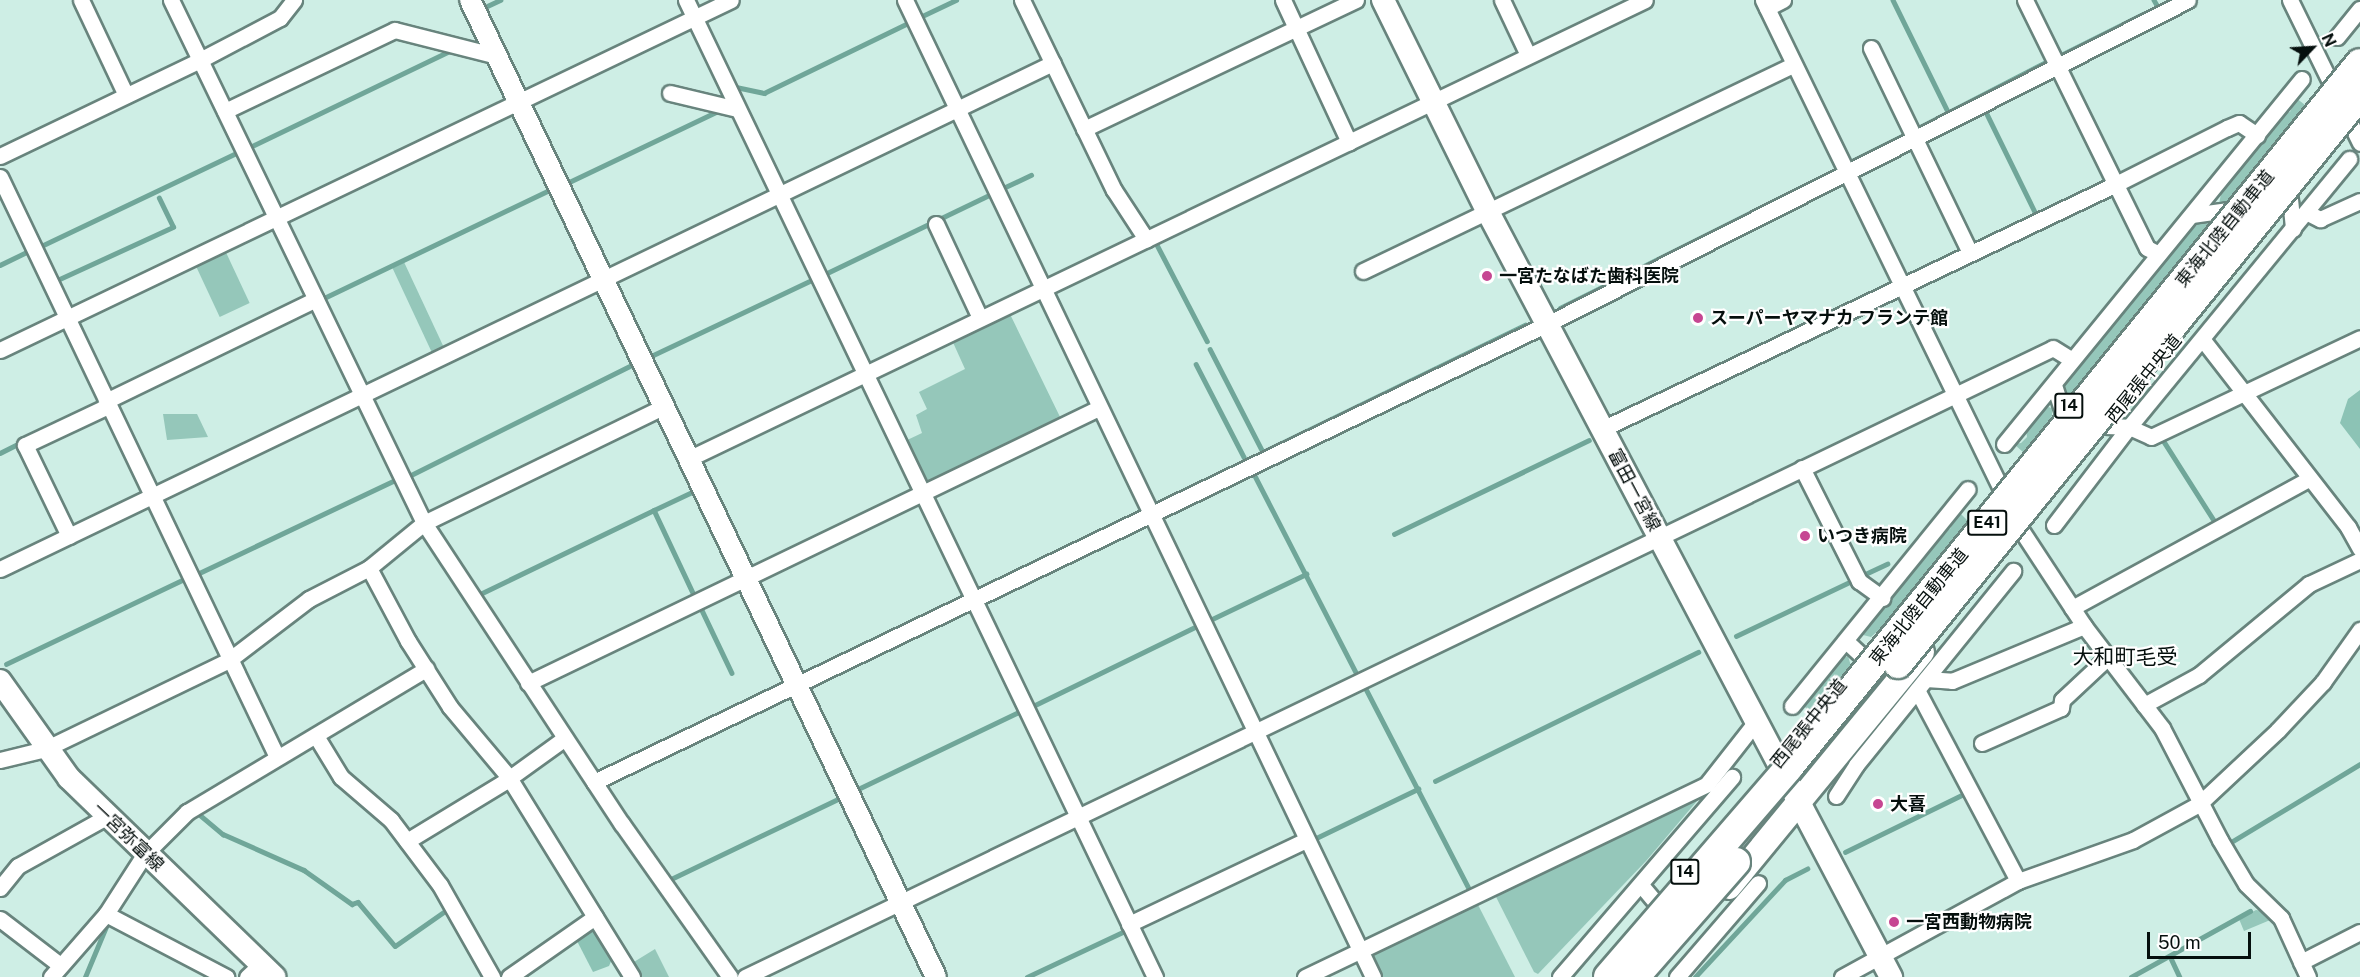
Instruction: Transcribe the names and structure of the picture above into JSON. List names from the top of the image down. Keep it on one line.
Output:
{"streets":{"highway":["東海北陸自動車道","E41"],"main road":["西尾張中央道","14","富田一宮線","一宮弥富線"]},"crossings":[["西尾張中央道","富田一宮線"]],"districts":["大和町毛受"],"places":["一宮たなばた歯科医院","スーパーヤマナカ フランテ館","いつき病院","大喜","一宮西動物病院"],"scale_bar":"50 m","north":"top right"}
